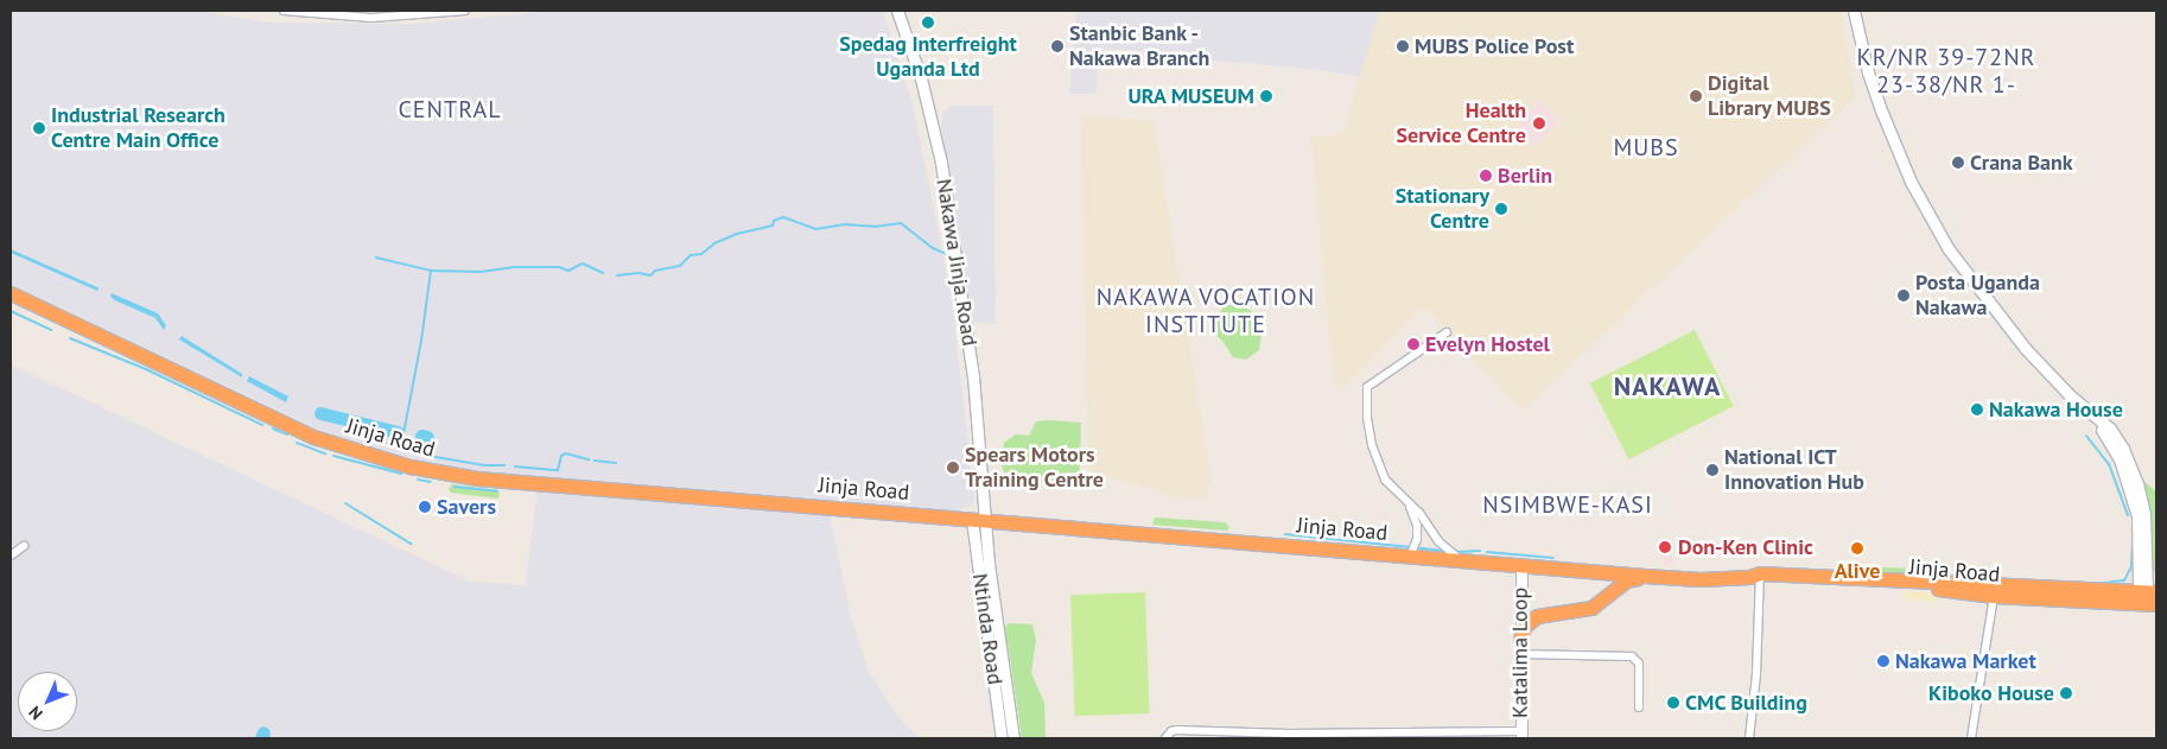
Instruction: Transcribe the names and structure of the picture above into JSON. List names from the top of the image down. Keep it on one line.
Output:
{"streets":{"highway":["Jinja Road"],"main road":["Nakawa Jinja Road","Ntinda Road","Katalima Loop"]},"crossings":[["Nakawa Jinja Road","Jinja Road"],["Nakawa Jinja Road","Ntinda Road"],["Jinja Road","Ntinda Road"],["Jinja Road","Katalima Loop"]],"districts":["KR/NR 39-72NR 23-38/NR 1-","CENTRAL","MUBS","NAKAWA VOCATION INSTITUTE","NAKAWA","NSIMBWE-KASI"],"places":["Spedag Interfreight Uganda Ltd","Stanbic Bank - Nakawa Branch","MUBS Police Post","URA MUSEUM","Digital Library MUBS","Health Service Centre","Industrial Research Centre Main Office","Crana Bank","Berlin","Stationary Centre","Posta Uganda Nakawa","Evelyn Hostel","Nakawa House","Spears Motors Training Centre","National ICT Innovation Hub","Savers","Don-Ken Clinic","Alive","Nakawa Market","Kiboko House","CMC Building"],"north":"bottom left"}
